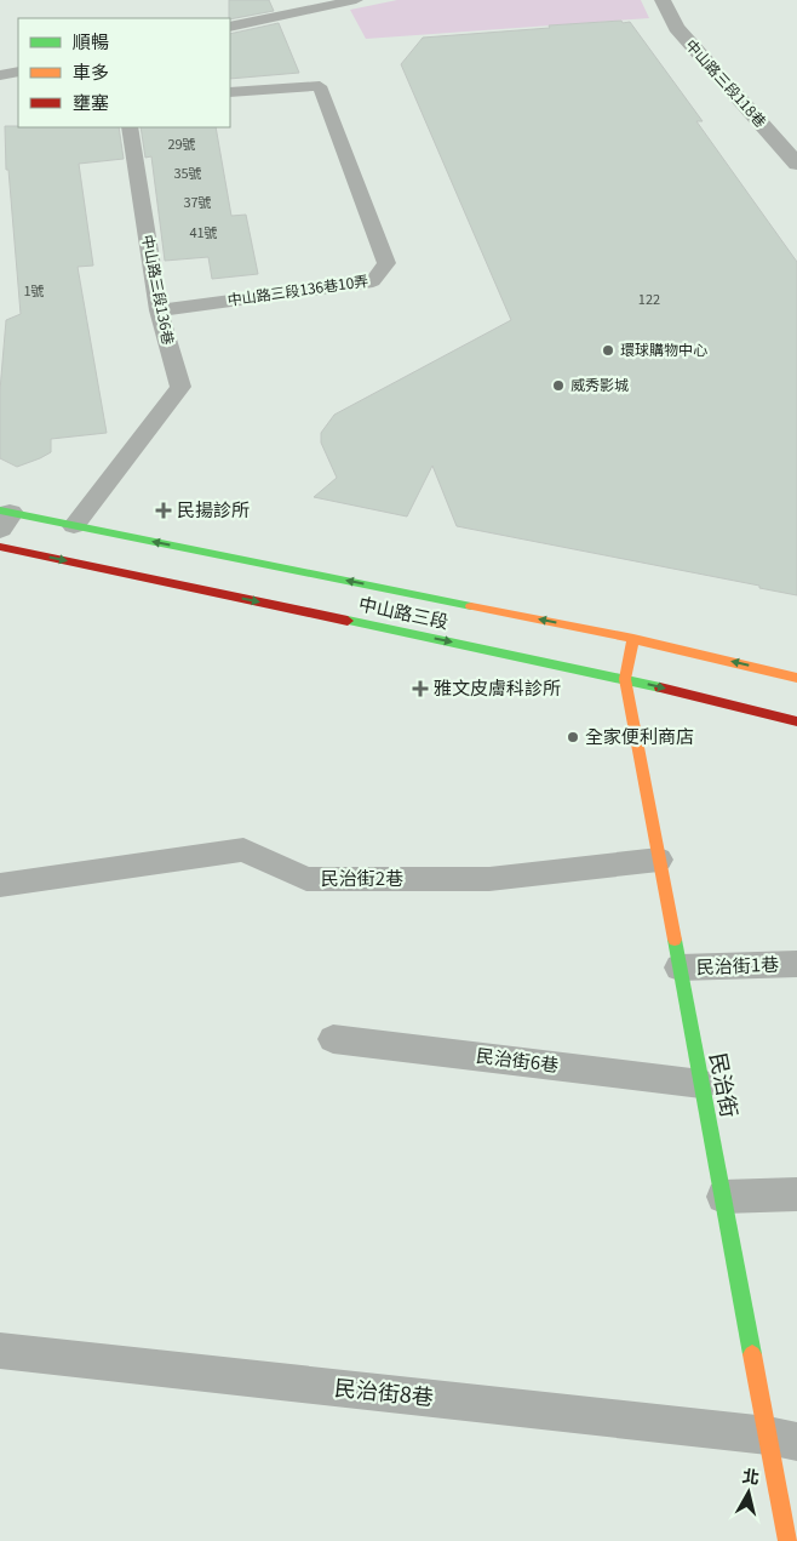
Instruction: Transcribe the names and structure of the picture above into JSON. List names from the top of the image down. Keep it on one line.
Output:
{"streets":{"main road":["中山路三段","民治街"],"street":["中山路三段118巷"],"lane":["中山路三段136巷","中山路三段136巷10弄","民治街2巷","民治街1巷","民治街6巷","民治街8巷"]},"crossings":[["中山路三段136巷","中山路三段136巷10弄"],["中山路三段136巷","中山路三段"],["中山路三段","民治街"],["民治街2巷","民治街"],["民治街1巷","民治街"],["民治街6巷","民治街"],["民治街","民治街8巷"]],"places":{"other":["環球購物中心","威秀影城","全家便利商店"],"health":["民揚診所","雅文皮膚科診所"]},"house_numbers":["29號","35號","37號","41號","1號","122"],"legend":["順暢","車多","壅塞"],"north":"top"}
